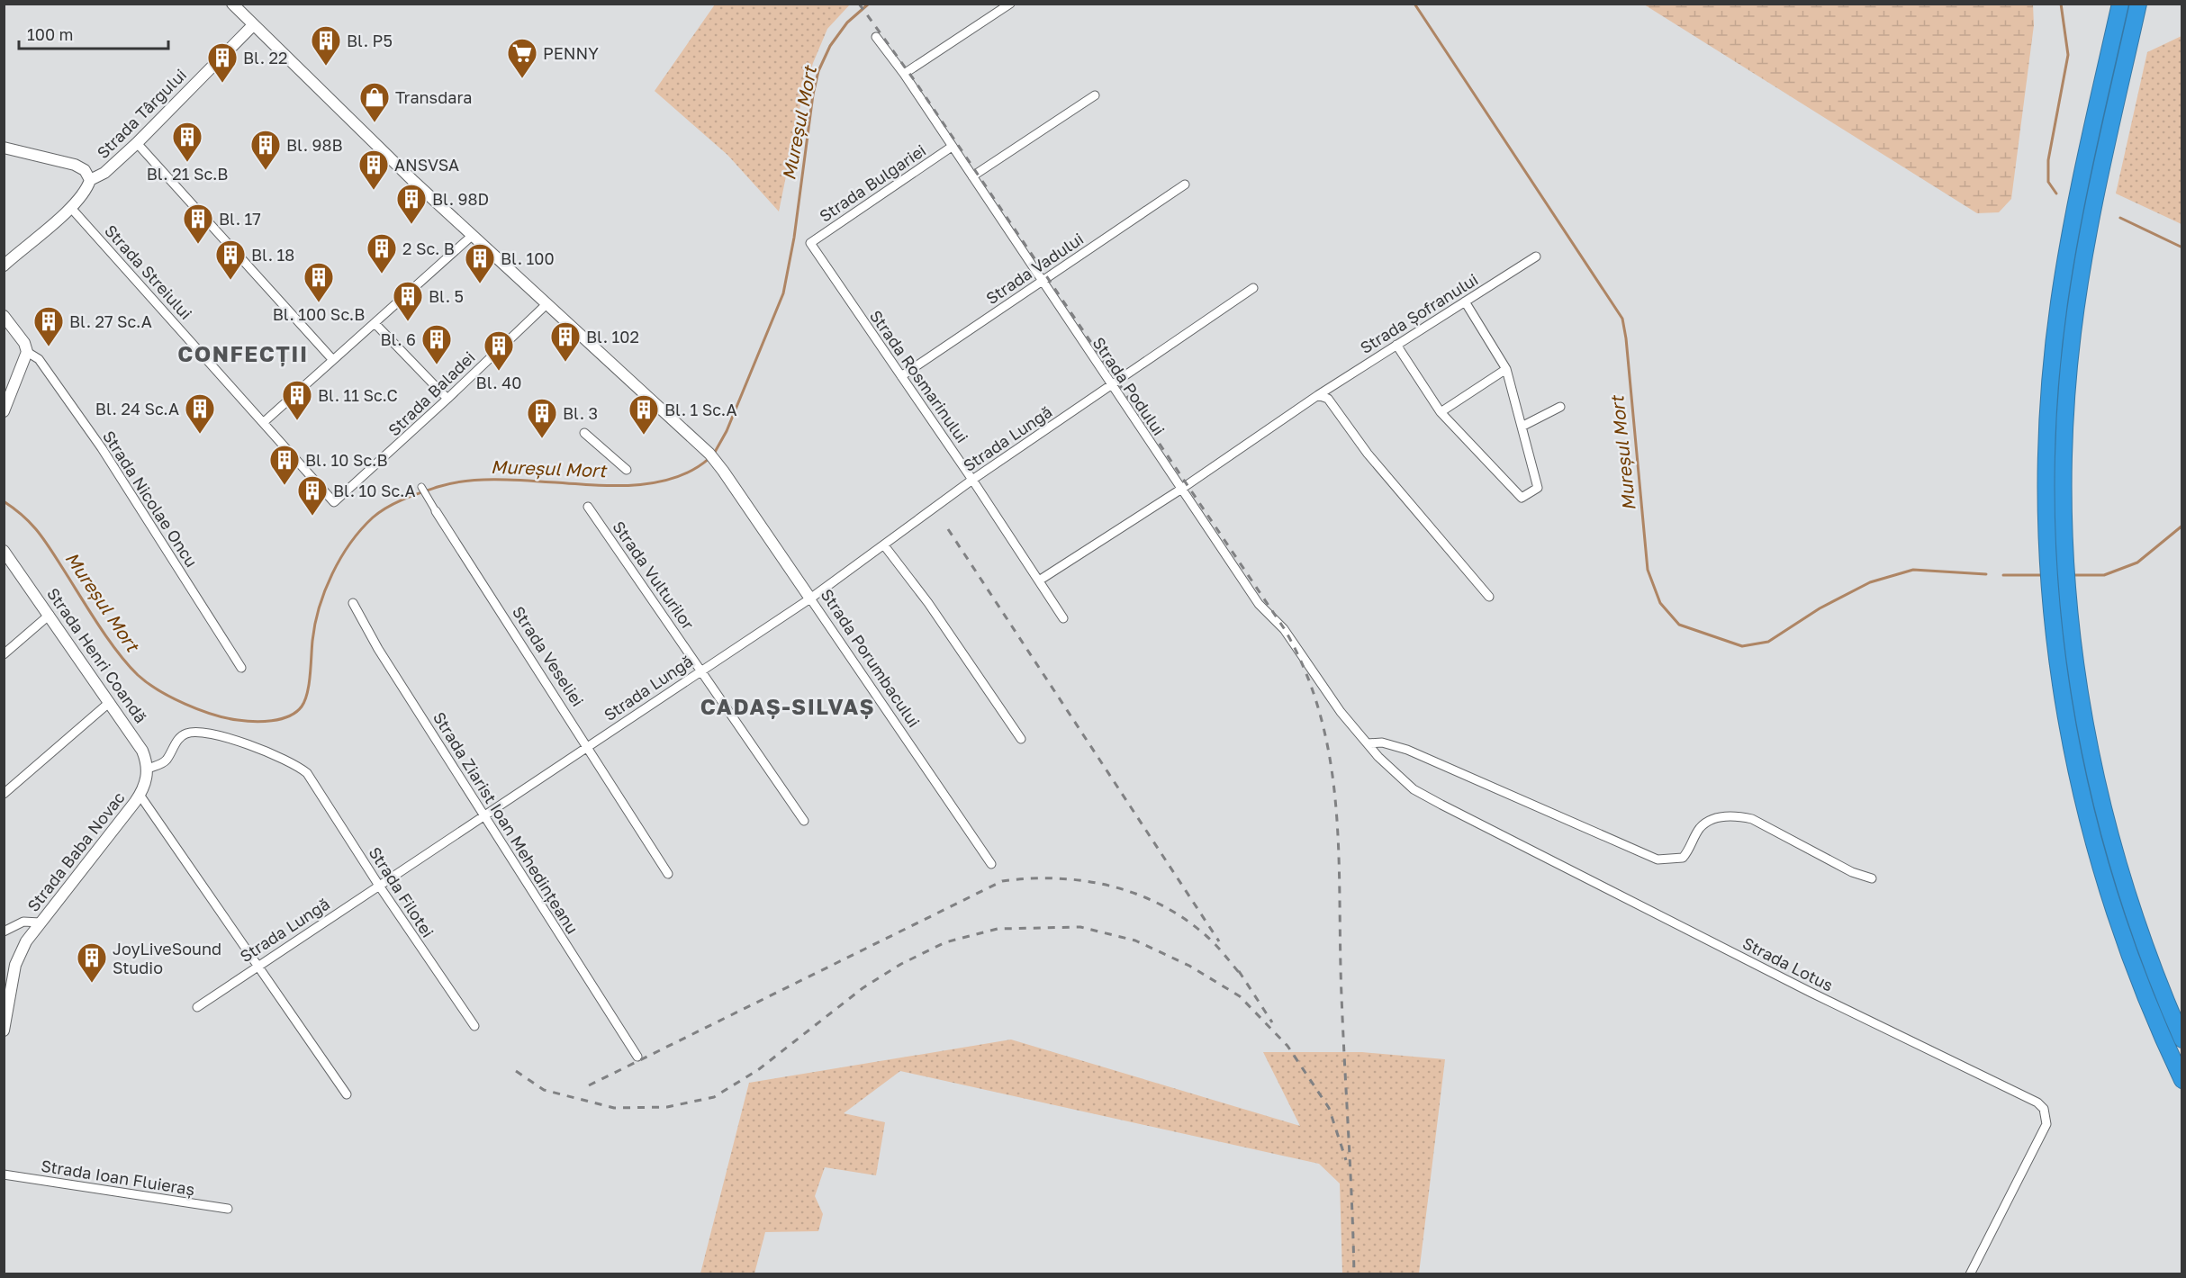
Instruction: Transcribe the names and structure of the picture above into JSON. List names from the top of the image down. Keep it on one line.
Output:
{"streets":{"street":["Strada Târgului","Strada Bulgariei","Strada Vadului","Strada Streiului","Strada Șofranului","Strada Rosmarinului","Strada Podului","Strada Baladei","Strada Lungă","Strada Nicolae Oncu","Strada Vulturilor","Strada Henri Coandă","Strada Veseliei","Strada Porumbacului","Strada Ziarist Ioan Mehedințeanu","Strada Baba Novac","Strada Filotei","Strada Lotus","Strada Ioan Fluieraș"]},"crossings":[["Strada Târgului","Strada Streiului"],["Strada Târgului","Strada Porumbacului"],["Strada Bulgariei","Strada Rosmarinului"],["Strada Bulgariei","Strada Podului"],["Strada Vadului","Strada Rosmarinului"],["Strada Vadului","Strada Podului"],["Strada Streiului","Strada Baladei"],["Strada Rosmarinului","Strada Lungă"],["Strada Podului","Strada Lungă"],["Strada Podului","Strada Lotus"],["Strada Baladei","Strada Porumbacului"],["Strada Lungă","Strada Vulturilor"],["Strada Lungă","Strada Veseliei"],["Strada Lungă","Strada Porumbacului"],["Strada Lungă","Strada Ziarist Ioan Mehedințeanu"],["Strada Lungă","Strada Filotei"],["Strada Henri Coandă","Strada Baba Novac"],["Strada Henri Coandă","Strada Filotei"],["Strada Baba Novac","Strada Filotei"]],"districts":["CONFECȚII","CADAȘ-SILVAȘ"],"water":["Mureșul Mort"],"places":{"building":["Bl. P5","Bl. 22","Bl. 21 Sc.B","Bl. 98B","ANSVSA","Bl. 98D","Bl. 17","2 Sc. B","Bl. 18","Bl. 100","Bl. 100 Sc.B","Bl. 5","Bl. 27 Sc.A","Bl. 102","Bl. 6","Bl. 40","Bl. 11 Sc.C","Bl. 24 Sc.A","Bl. 1 Sc.A","Bl. 3","Bl. 10 Sc.B","Bl. 10 Sc.A","JoyLiveSound Studio"],"supermarket":["PENNY"],"shop":["Transdara"]},"scale_bar":"100 m"}
